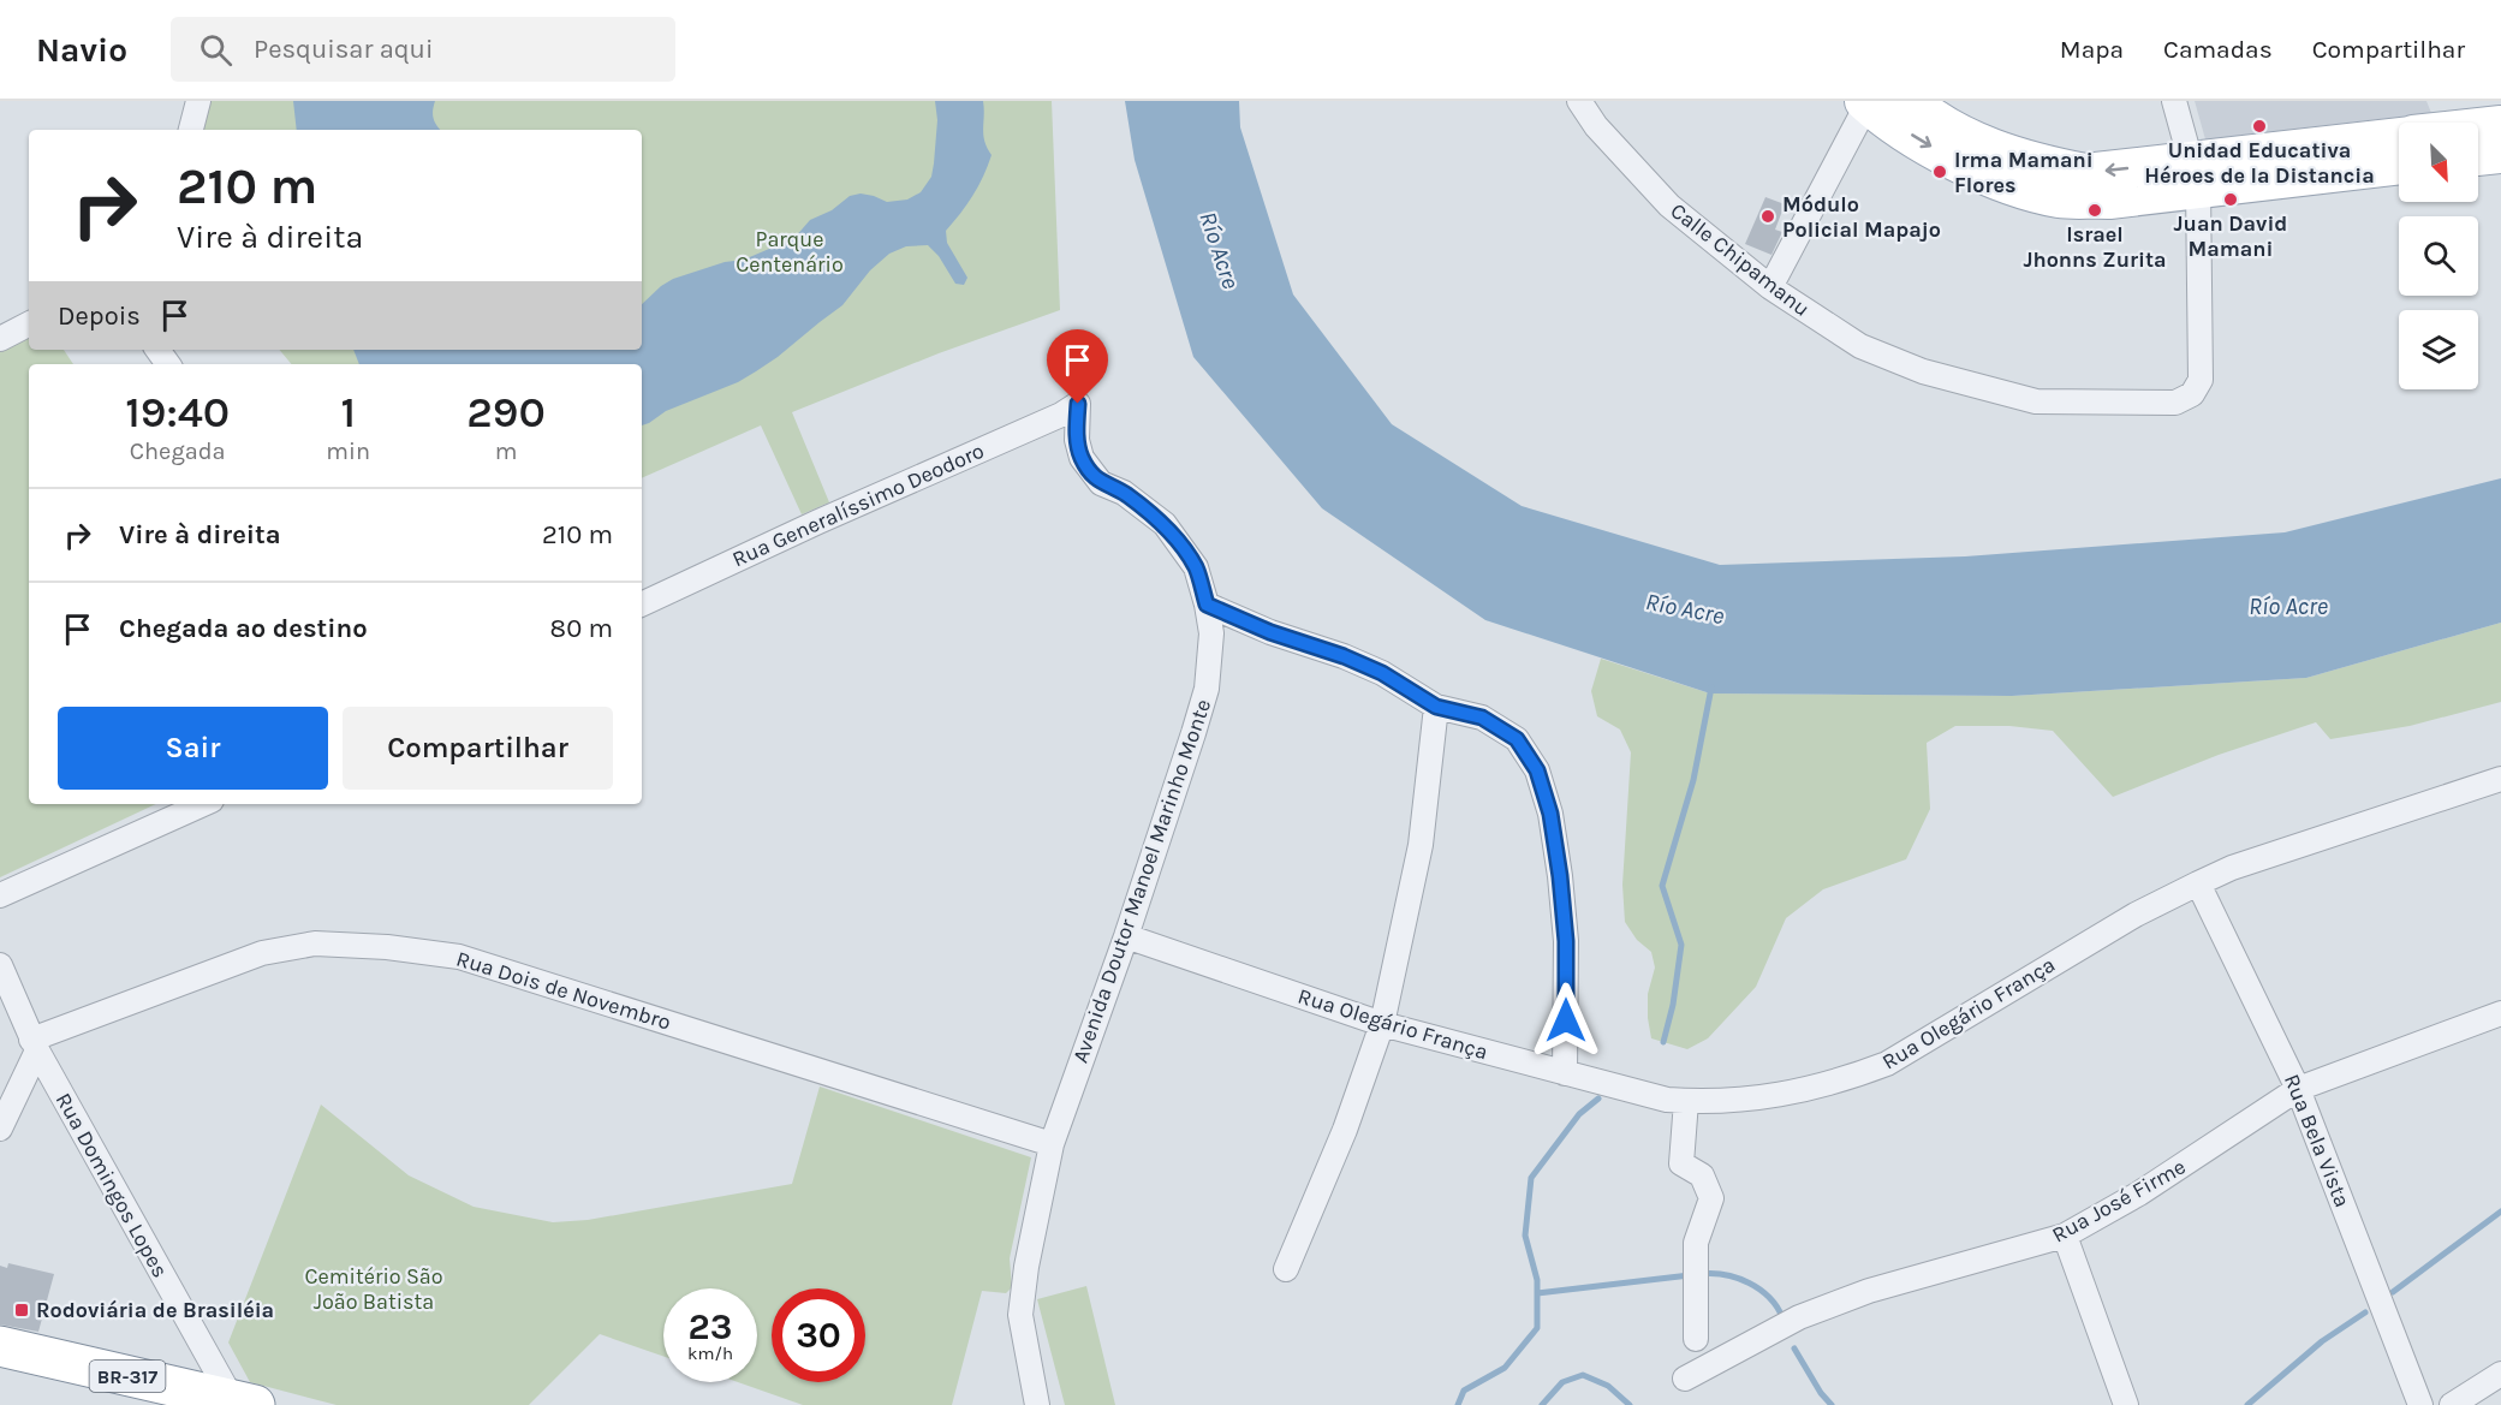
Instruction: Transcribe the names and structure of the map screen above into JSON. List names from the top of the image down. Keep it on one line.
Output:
{"streets":{"highway":["BR-317"],"street":["Calle Chipamanu","Rua Generalíssimo Deodoro","Avenida Doutor Manoel Marinho Monte","Rua Dois de Novembro","Rua Olegário França","Rua Bela Vista","Rua Domingos Lopes","Rua José Firme"]},"crossings":[["Rua Generalíssimo Deodoro","Avenida Doutor Manoel Marinho Monte"],["Avenida Doutor Manoel Marinho Monte","Rua Dois de Novembro"],["Avenida Doutor Manoel Marinho Monte","Rua Olegário França"],["Rua Dois de Novembro","Rua Domingos Lopes"],["Rua Olegário França","Rua Bela Vista"],["Rua Bela Vista","Rua José Firme"],["Rua Domingos Lopes","BR-317"]],"water":["Río Acre"],"parks":["Parque Centenário","Cemitério São João Batista"],"places":{"other":["Unidad Educativa Héroes de la Distancia","Irma Mamani Flores","Juan David Mamani","Israel Jhonns Zurita","Módulo Policial Mapajo"],"transit":["Rodoviária de Brasiléia"]},"north":"bottom right","page":{"header":"Navio","search":"Pesquisar aqui","nav":["Mapa","Camadas","Compartilhar"],"turn":["210 m","Vire à direita"],"then":"Depois","eta":["19:40","Chegada","1","min","290","m"],"list":[{"name":"Vire à direita","value":"210 m"},{"name":"Chegada ao destino","value":"80 m"}],"buttons":["Sair","Compartilhar"],"speed":"23 km/h","limit":"30"}}
